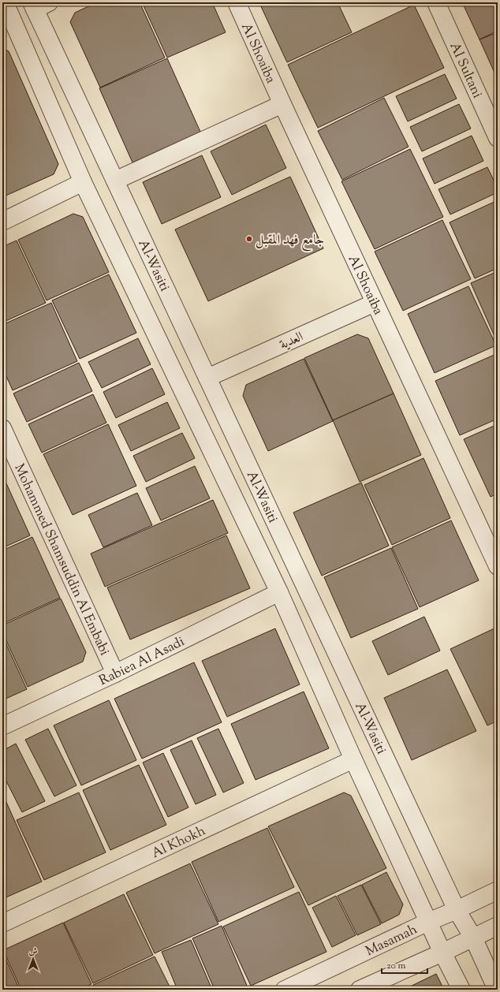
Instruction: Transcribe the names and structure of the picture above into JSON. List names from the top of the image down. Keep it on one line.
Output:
{"streets":{"street":["Al Shoaiba","Al Sultani","Al-Wasiti","العدية","Mohammed Shamsuddin Al Embabi","Rabiea Al Asadi","Al Khokh","Masamah"]},"crossings":[["Al Shoaiba","العدية"],["Al-Wasiti","العدية"],["Al-Wasiti","Rabiea Al Asadi"],["Al-Wasiti","Al Khokh"],["Al-Wasiti","Masamah"],["Mohammed Shamsuddin Al Embabi","Rabiea Al Asadi"]],"places":["جامع فهد المقبل"],"scale_bar":"20 m","north":"top"}
